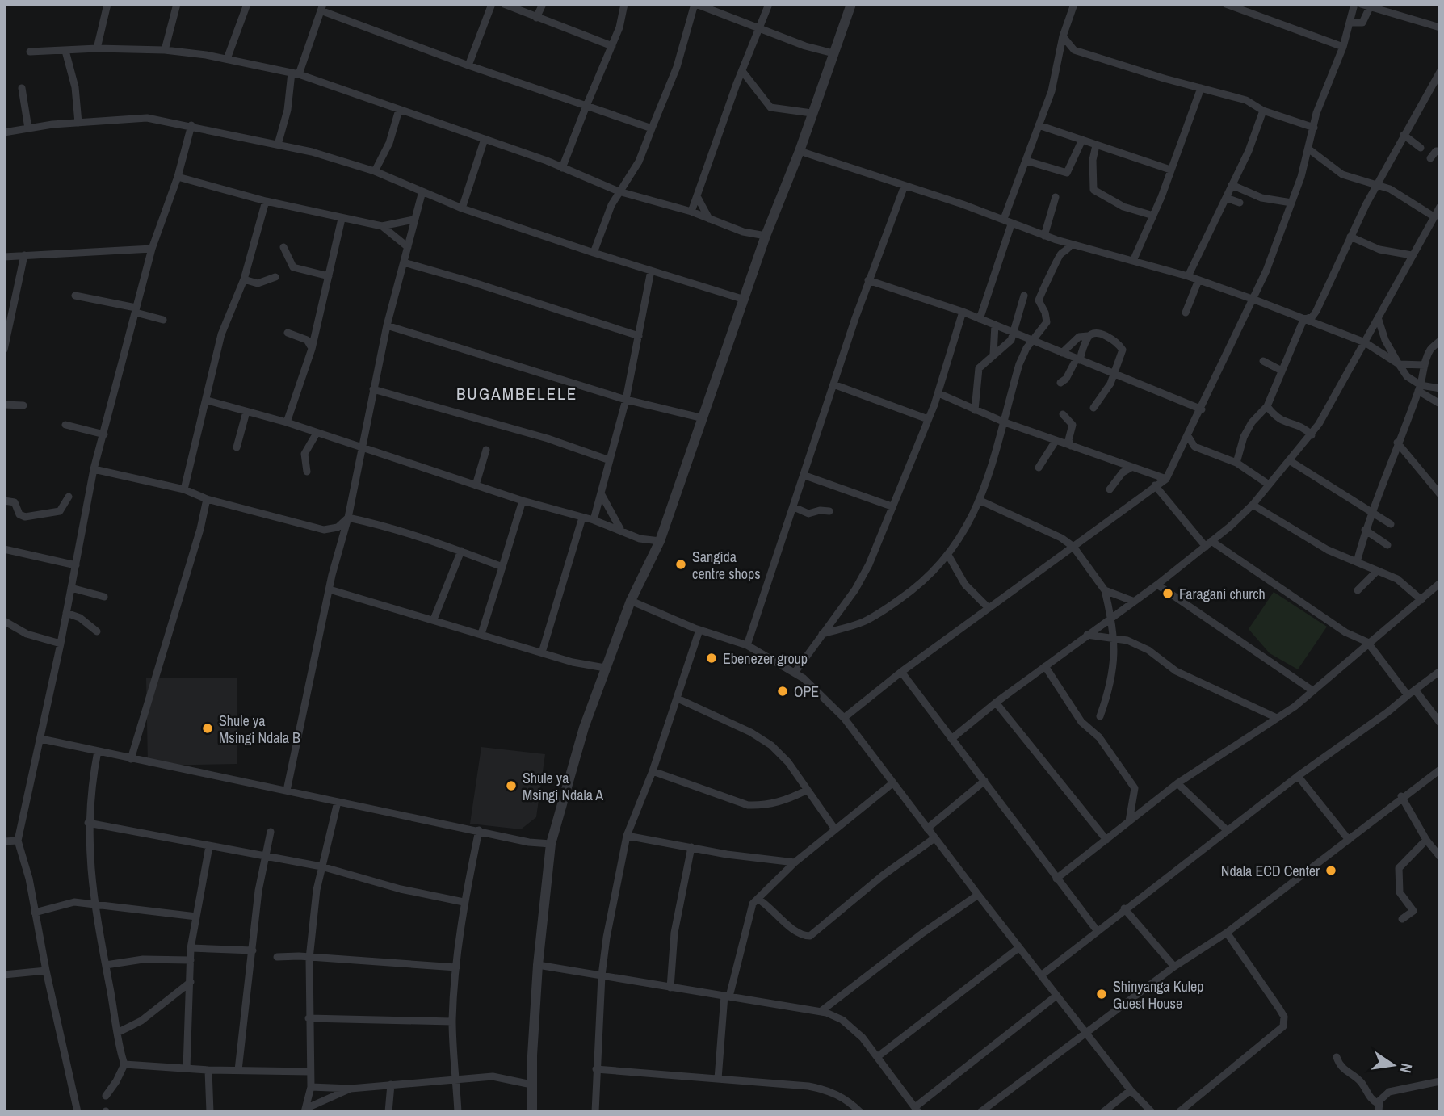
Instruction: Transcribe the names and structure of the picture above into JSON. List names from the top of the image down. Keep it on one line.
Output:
{"districts":["BUGAMBELELE"],"places":["Sangida centre shops","Faragani church","Ebenezer group","OPE","Shule ya Msingi Ndala B","Shule ya Msingi Ndala A","Ndala ECD Center","Shinyanga Kulep Guest House"],"north":"right"}
